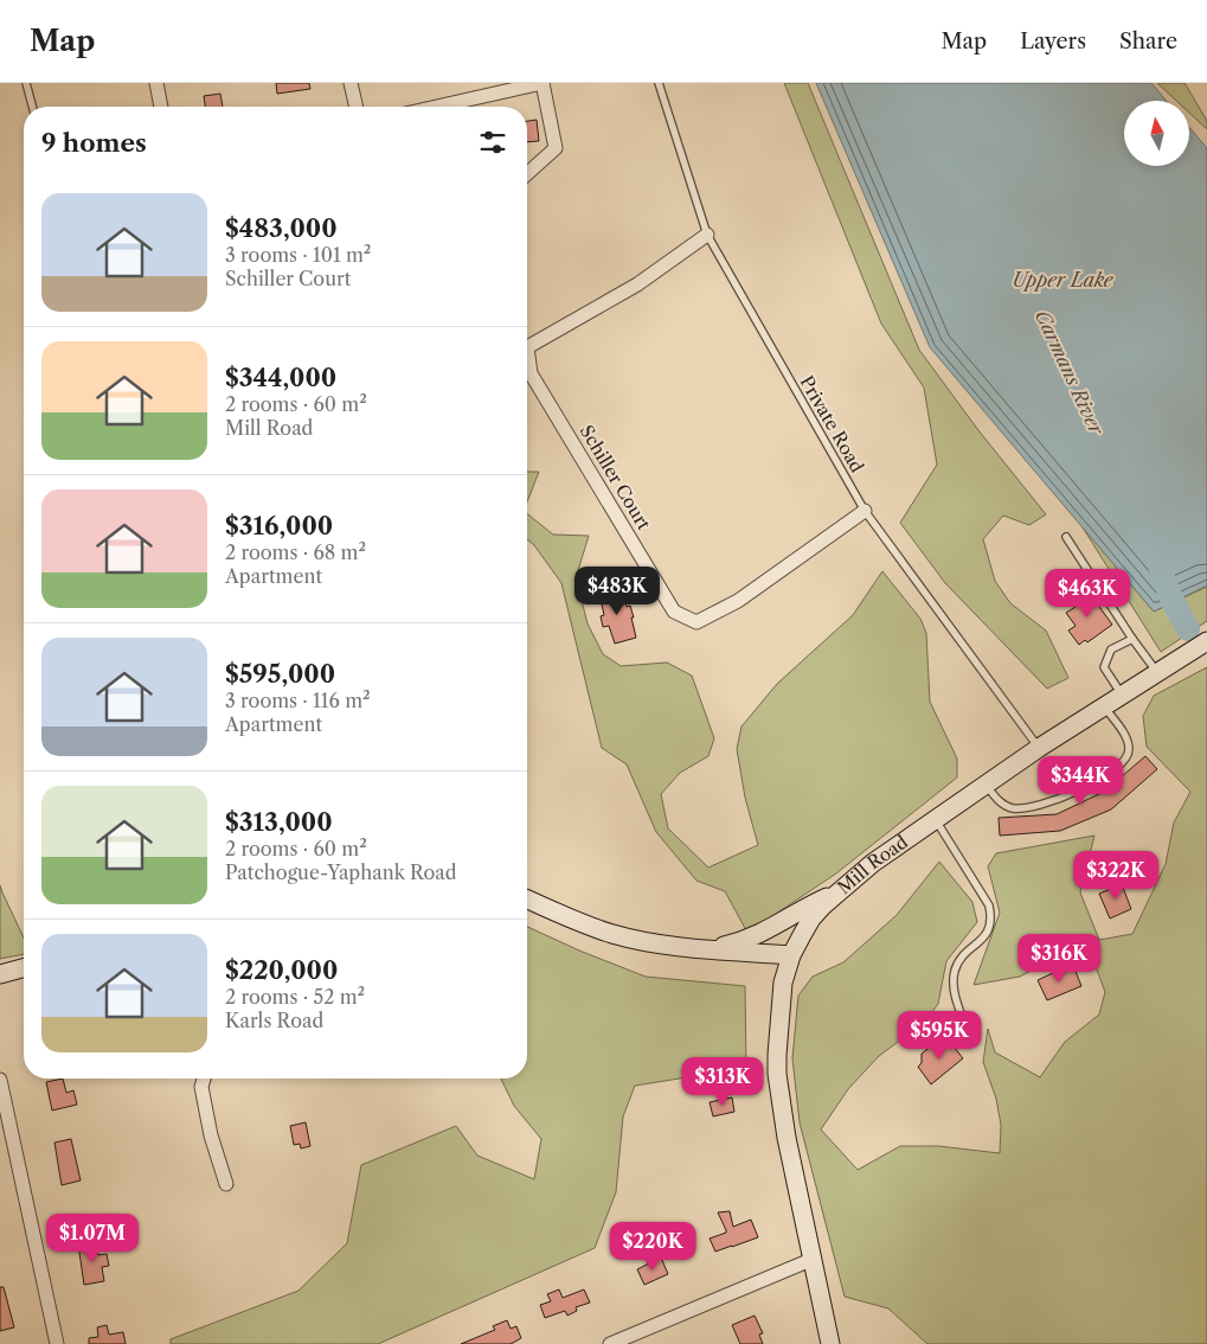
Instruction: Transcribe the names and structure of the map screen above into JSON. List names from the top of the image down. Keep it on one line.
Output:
{"streets":{"main road":["Mill Road"],"street":["Schiller Court"],"lane":["Private Road"]},"crossings":[["Private Road","Schiller Court"],["Private Road","Mill Road"]],"water":["Upper Lake","Carmans River"],"north":"top","page":{"header":"Map","nav":["Map","Layers","Share"],"heading":"9 homes","list":[{"name":"$483,000","note":"3 rooms · 101 m² · Schiller Court"},{"name":"$344,000","note":"2 rooms · 60 m² · Mill Road"},{"name":"$316,000","note":"2 rooms · 68 m² · Apartment"},{"name":"$595,000","note":"3 rooms · 116 m² · Apartment"},{"name":"$313,000","note":"2 rooms · 60 m² · Patchogue-Yaphank Road"},{"name":"$220,000","note":"2 rooms · 52 m² · Karls Road"}],"price":["$483K","$463K","$344K","$322K","$316K","$595K","$313K","$1.07M","$220K"]}}
